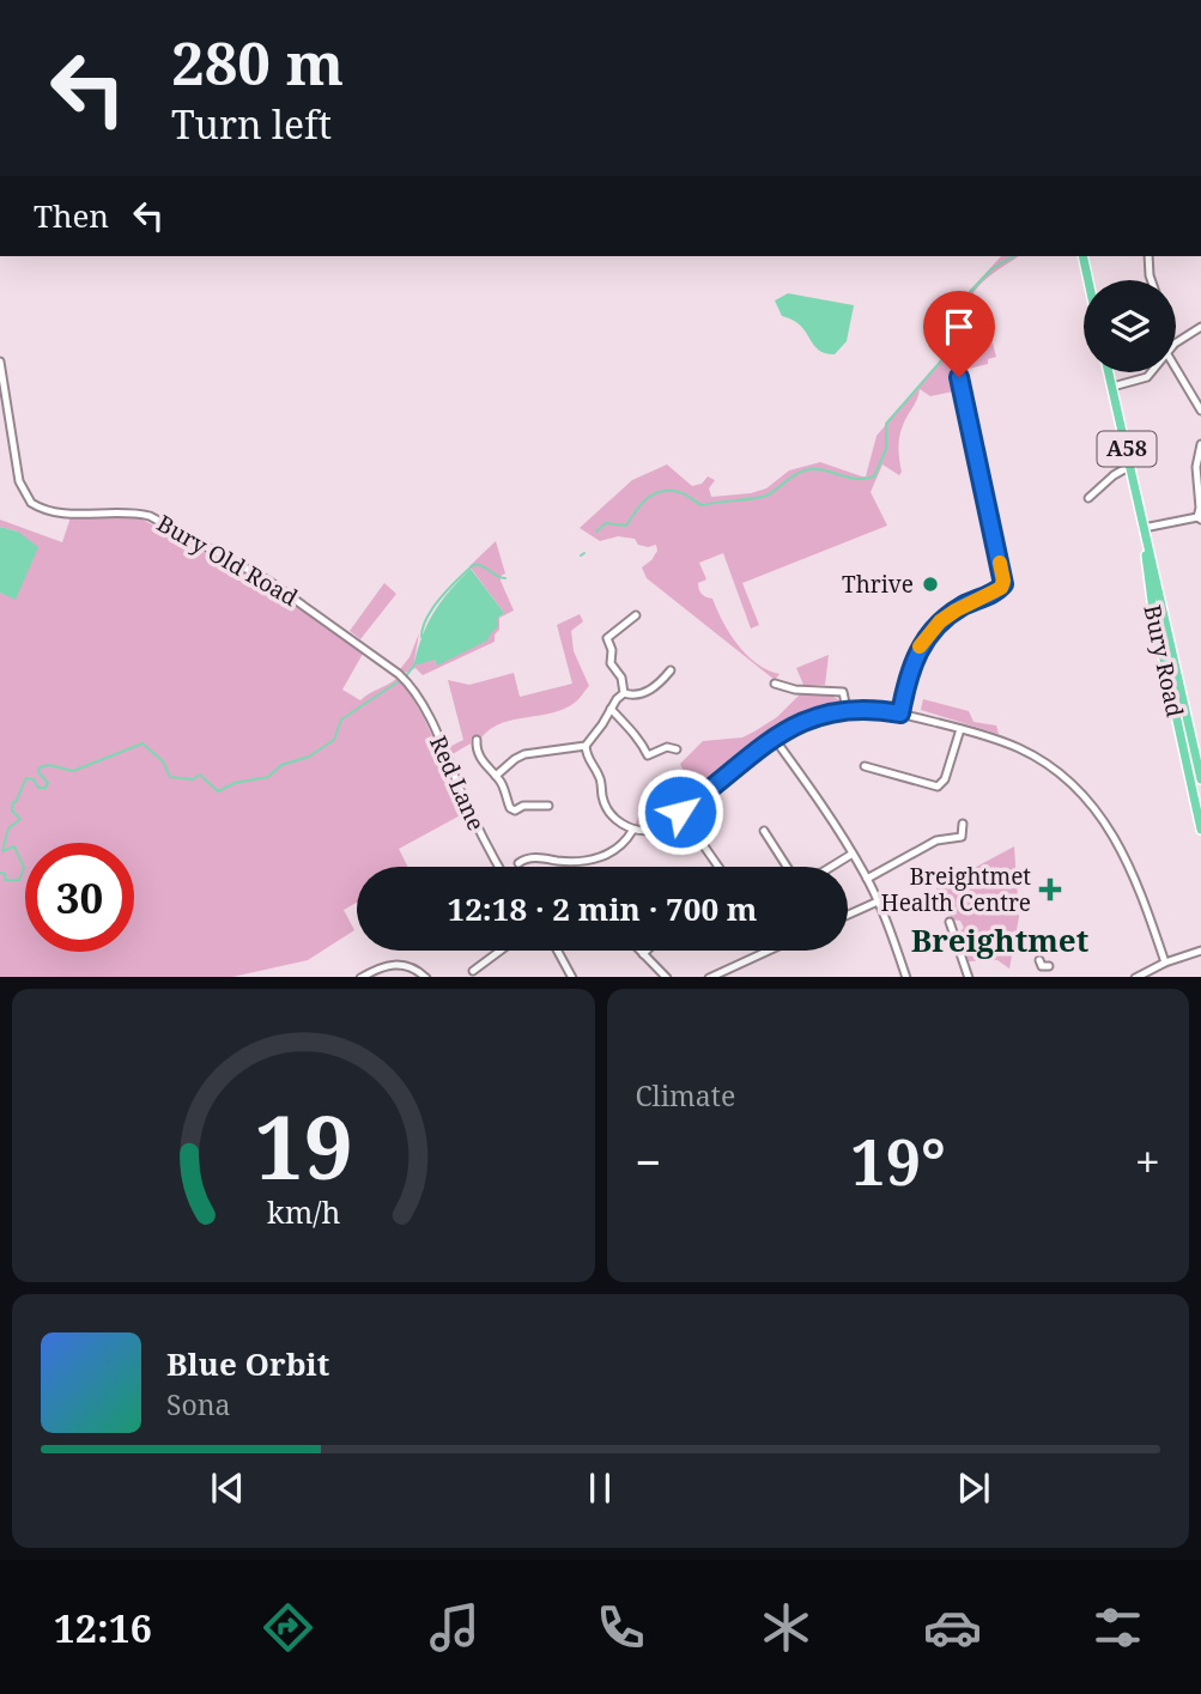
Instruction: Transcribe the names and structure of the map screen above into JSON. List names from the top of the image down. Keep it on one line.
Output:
{"streets":{"highway":["A58","Bury Road"],"street":["Bury Old Road","Red Lane"]},"crossings":[["Bury Old Road","Red Lane"]],"districts":["Breightmet"],"places":{"other":["Thrive"],"health":["Breightmet Health Centre"]},"page":{"turn":["280 m","Turn left"],"then":"Then","limit":"30","trip":"12:18 · 2 min · 700 m","tile":"Climate","heat":["−","19°","+"],"song":["Blue Orbit","Sona"],"tabs":"12:16","gauge":["19","km/h"]}}
